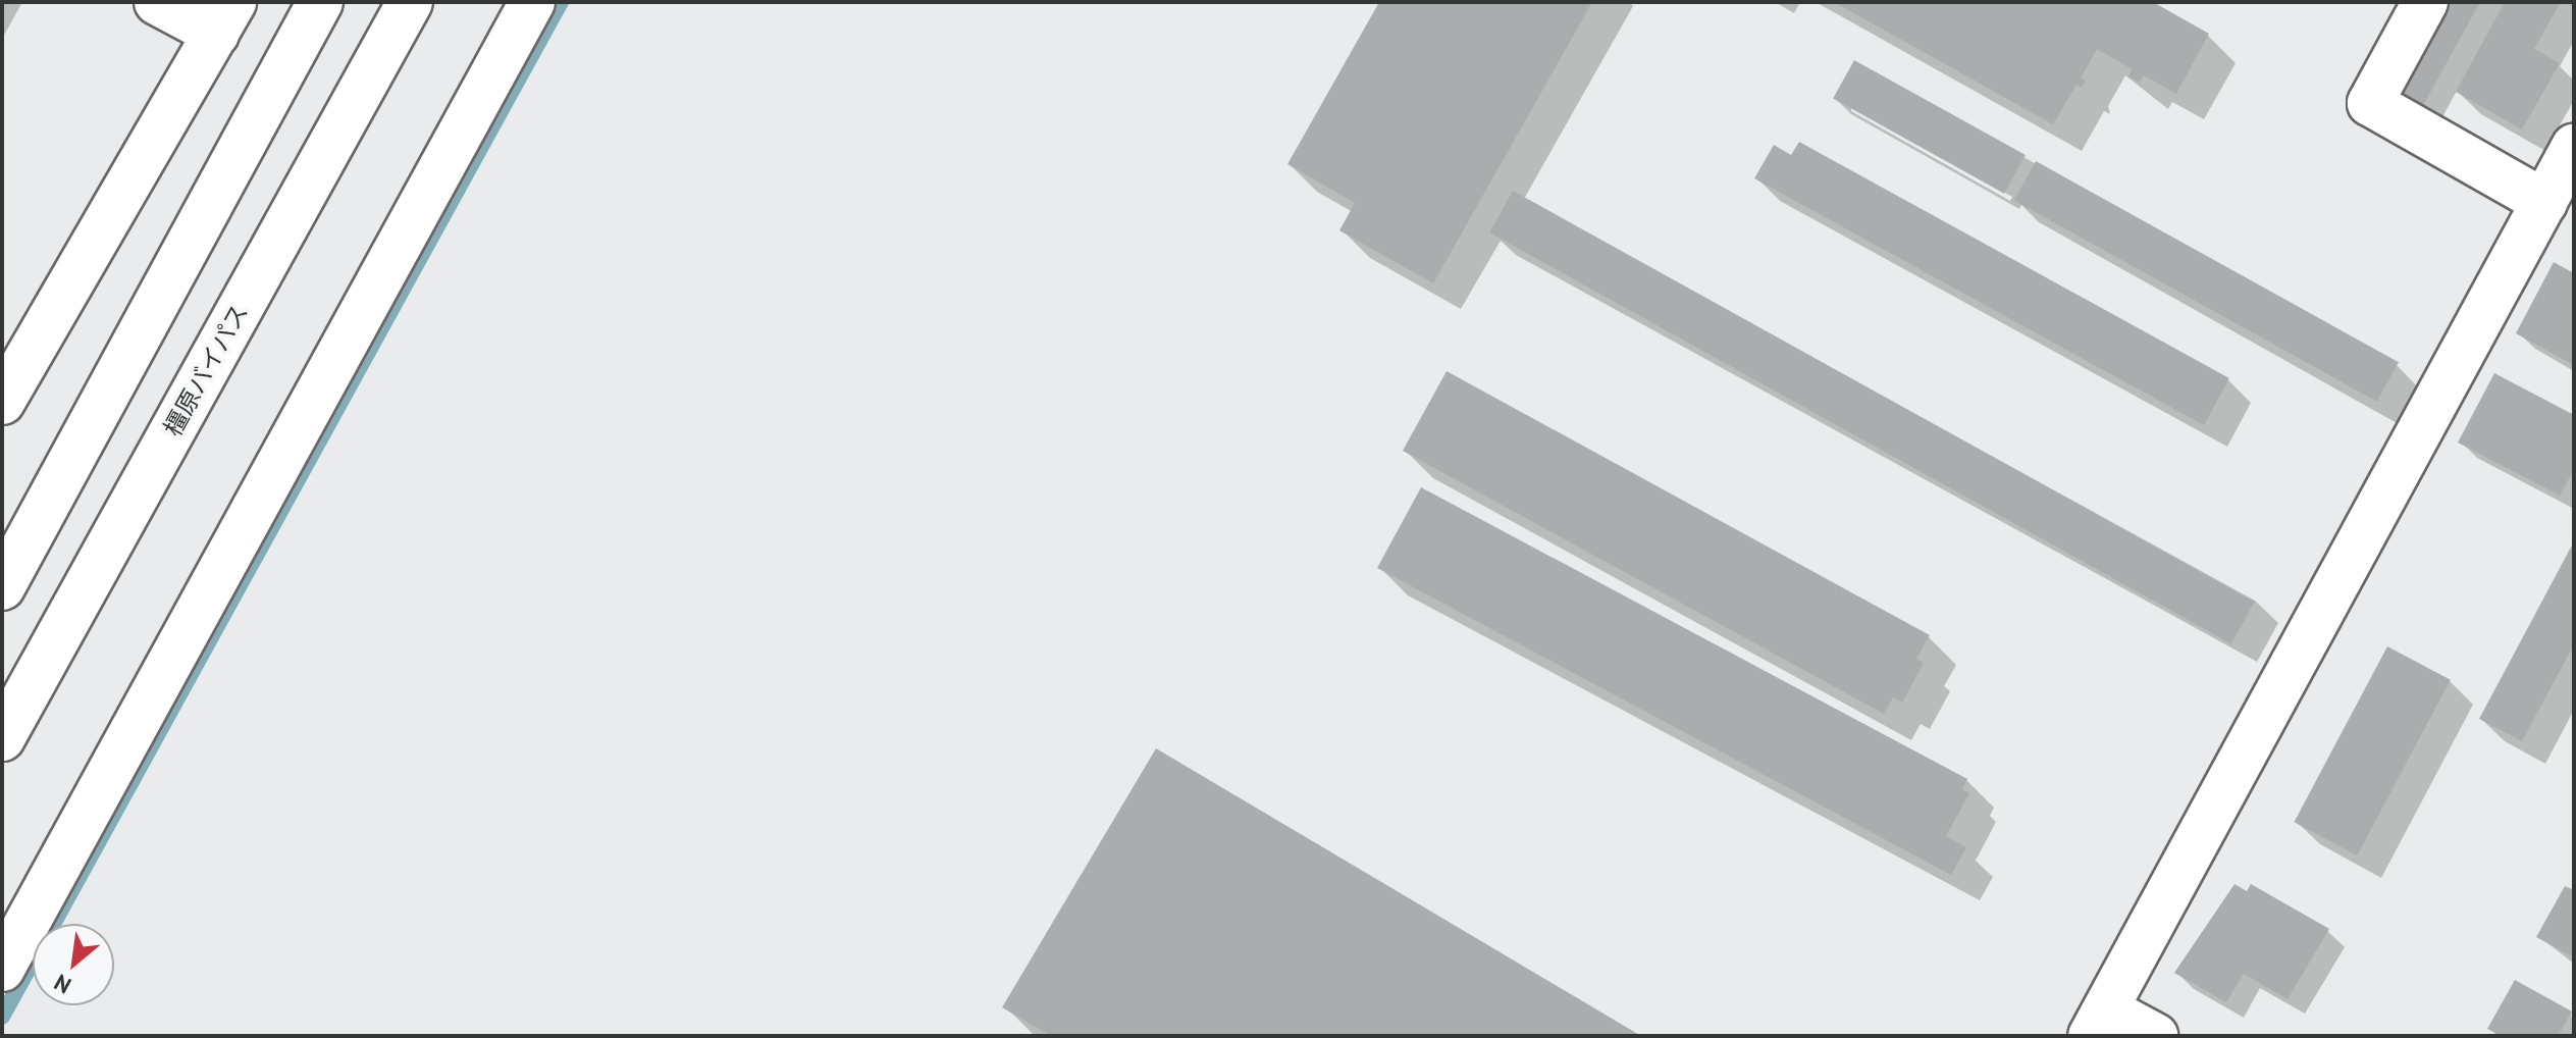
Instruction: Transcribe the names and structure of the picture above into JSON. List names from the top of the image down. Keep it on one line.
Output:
{"streets":{"main road":["橿原バイパス"]},"north":"bottom left"}
